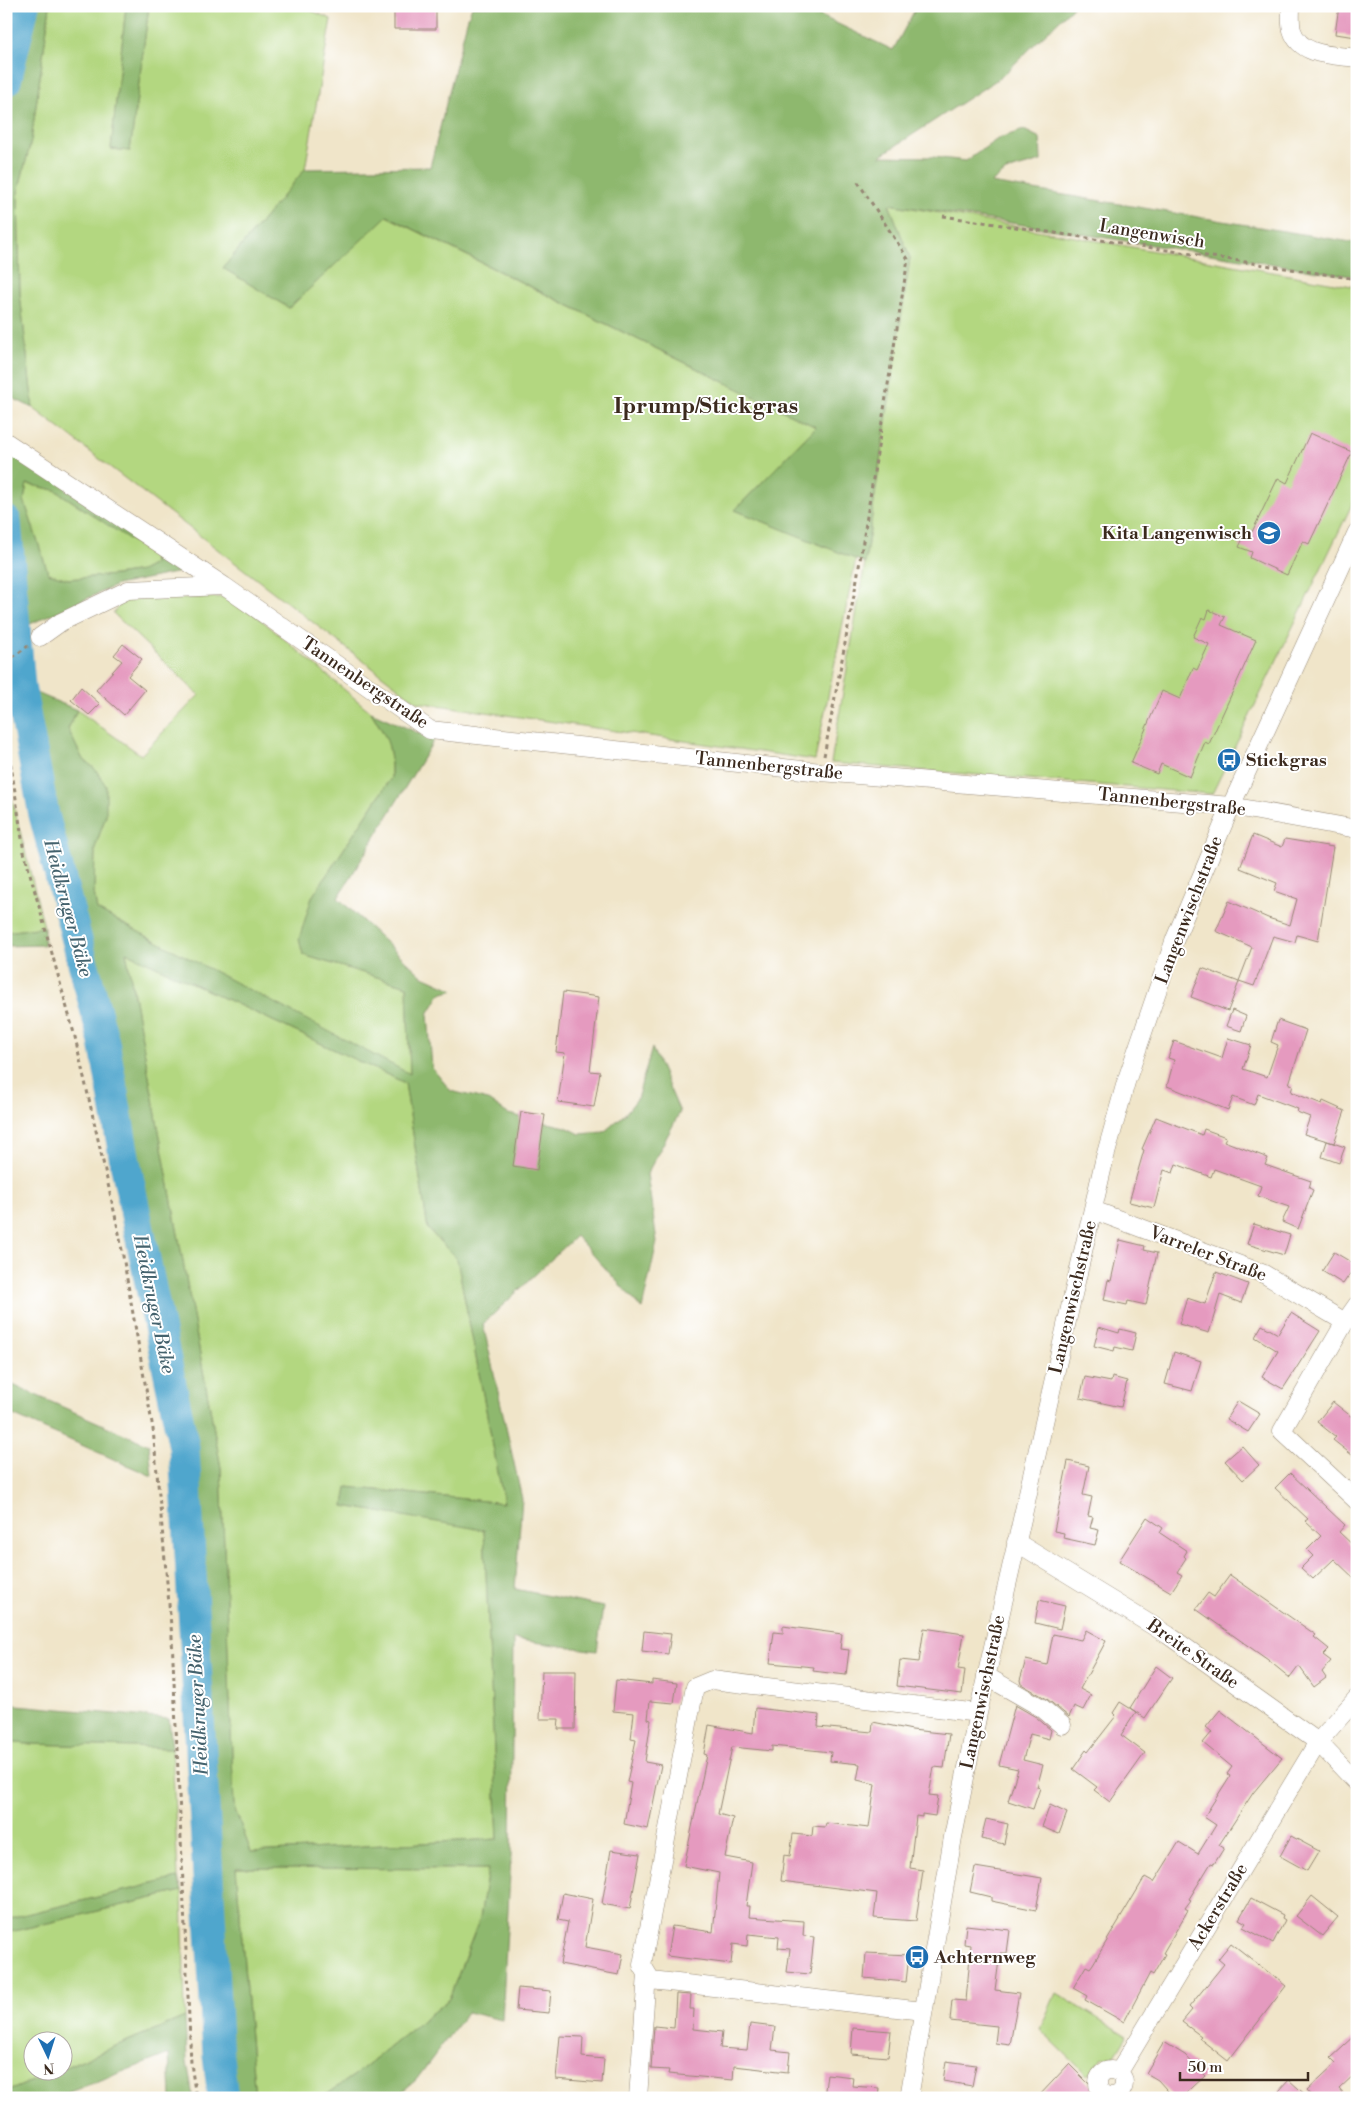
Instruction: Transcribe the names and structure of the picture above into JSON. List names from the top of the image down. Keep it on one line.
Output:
{"streets":{"street":["Tannenbergstraße","Langenwischstraße","Varreler Straße","Breite Straße","Ackerstraße"],"path":["Langenwisch"]},"crossings":[["Tannenbergstraße","Langenwischstraße"],["Langenwischstraße","Varreler Straße"],["Langenwischstraße","Breite Straße"],["Breite Straße","Ackerstraße"]],"districts":["Iprump/Stickgras"],"water":["Heidkruger Bäke"],"places":{"school or university":["Kita Langenwisch"],"bus stop":["Stickgras","Achternweg"]},"scale_bar":"50 m","north":"bottom"}
